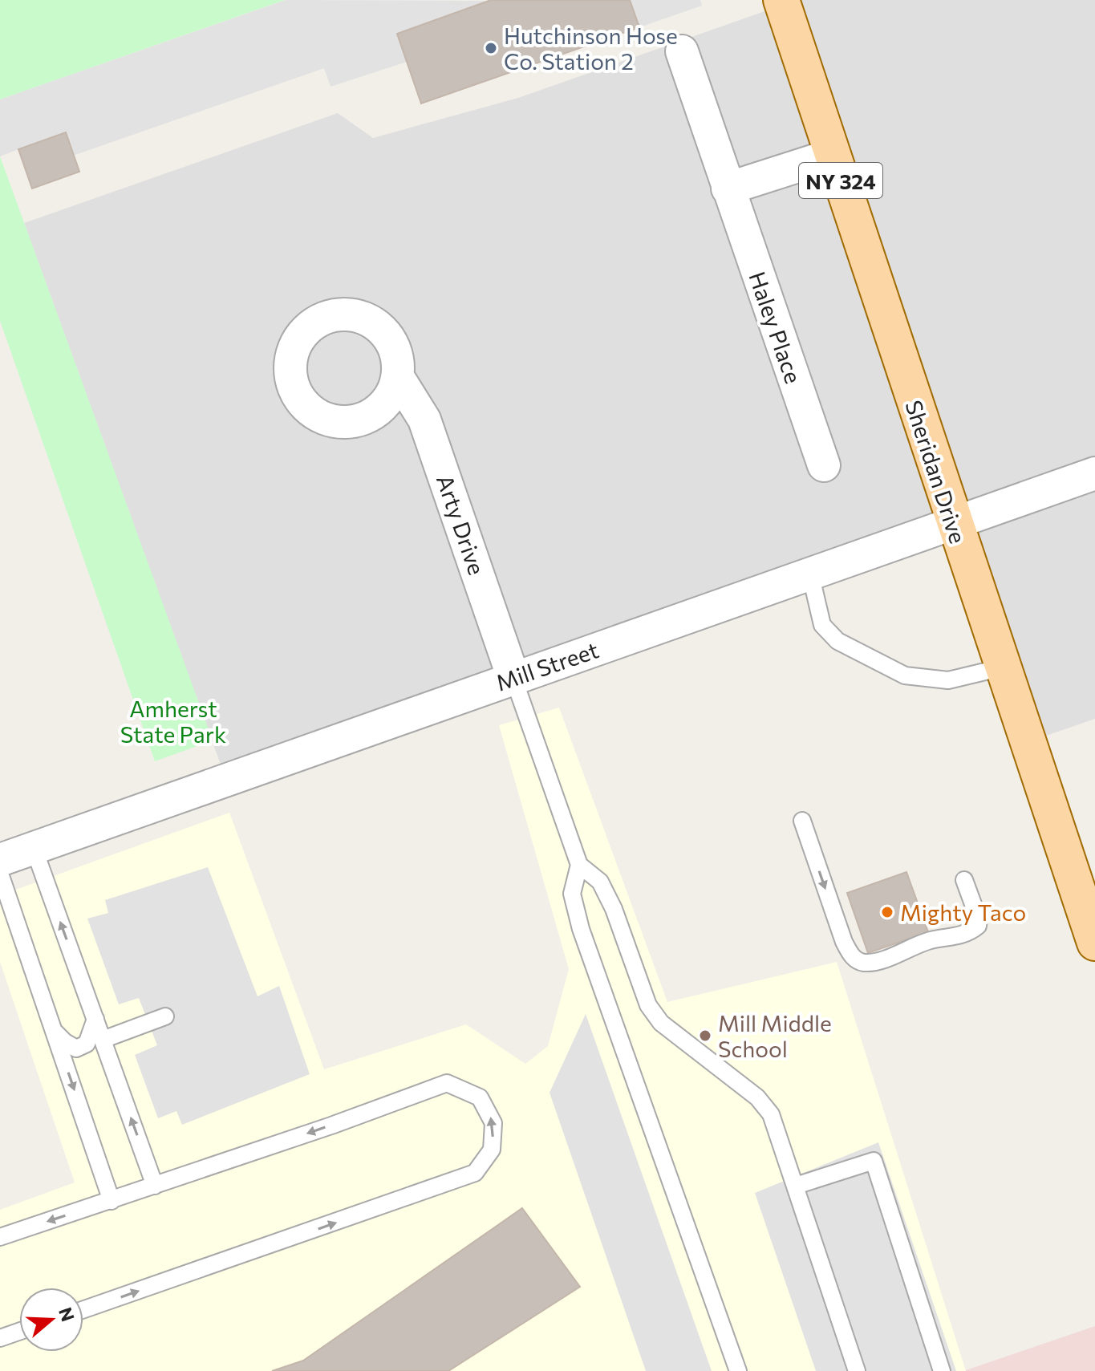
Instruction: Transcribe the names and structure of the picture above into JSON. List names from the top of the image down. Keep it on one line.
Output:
{"streets":{"main road":["NY 324","Sheridan Drive"],"street":["Haley Place","Arty Drive","Mill Street"]},"crossings":[["Sheridan Drive","Mill Street"],["Arty Drive","Mill Street"]],"parks":["Amherst State Park"],"places":["Hutchinson Hose Co. Station 2","Mighty Taco","Mill Middle School"],"north":"right"}
